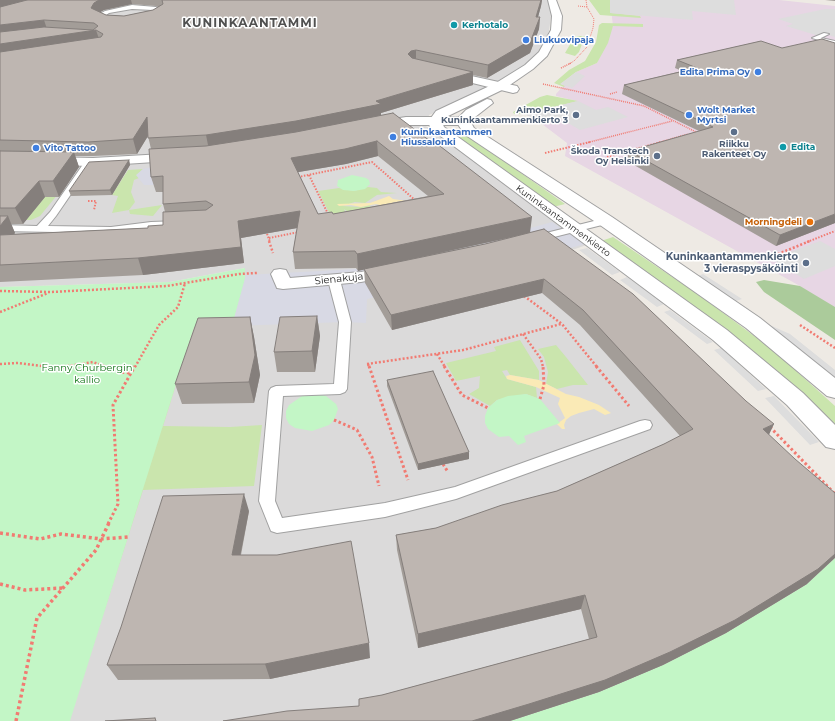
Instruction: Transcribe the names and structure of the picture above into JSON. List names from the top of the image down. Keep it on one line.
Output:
{"streets":{"street":["Kuninkaantammenkierto","Sienakuja"]},"districts":["KUNINKAANTAMMI"],"parks":["Fanny Churbergin kallio"],"places":["Kerhotalo","Liukuovipaja","Edita Prima Oy","Aimo Park, Kuninkaantammenkierto 3","Wolt Market Myrtsi","Riikku Rakenteet Oy","Kuninkaantammen Hiussalonki","Edita","Vito Tattoo","Škoda Transtech Oy Helsinki","Morningdeli","Kuninkaantammenkierto 3 vieraspysäköinti"]}
